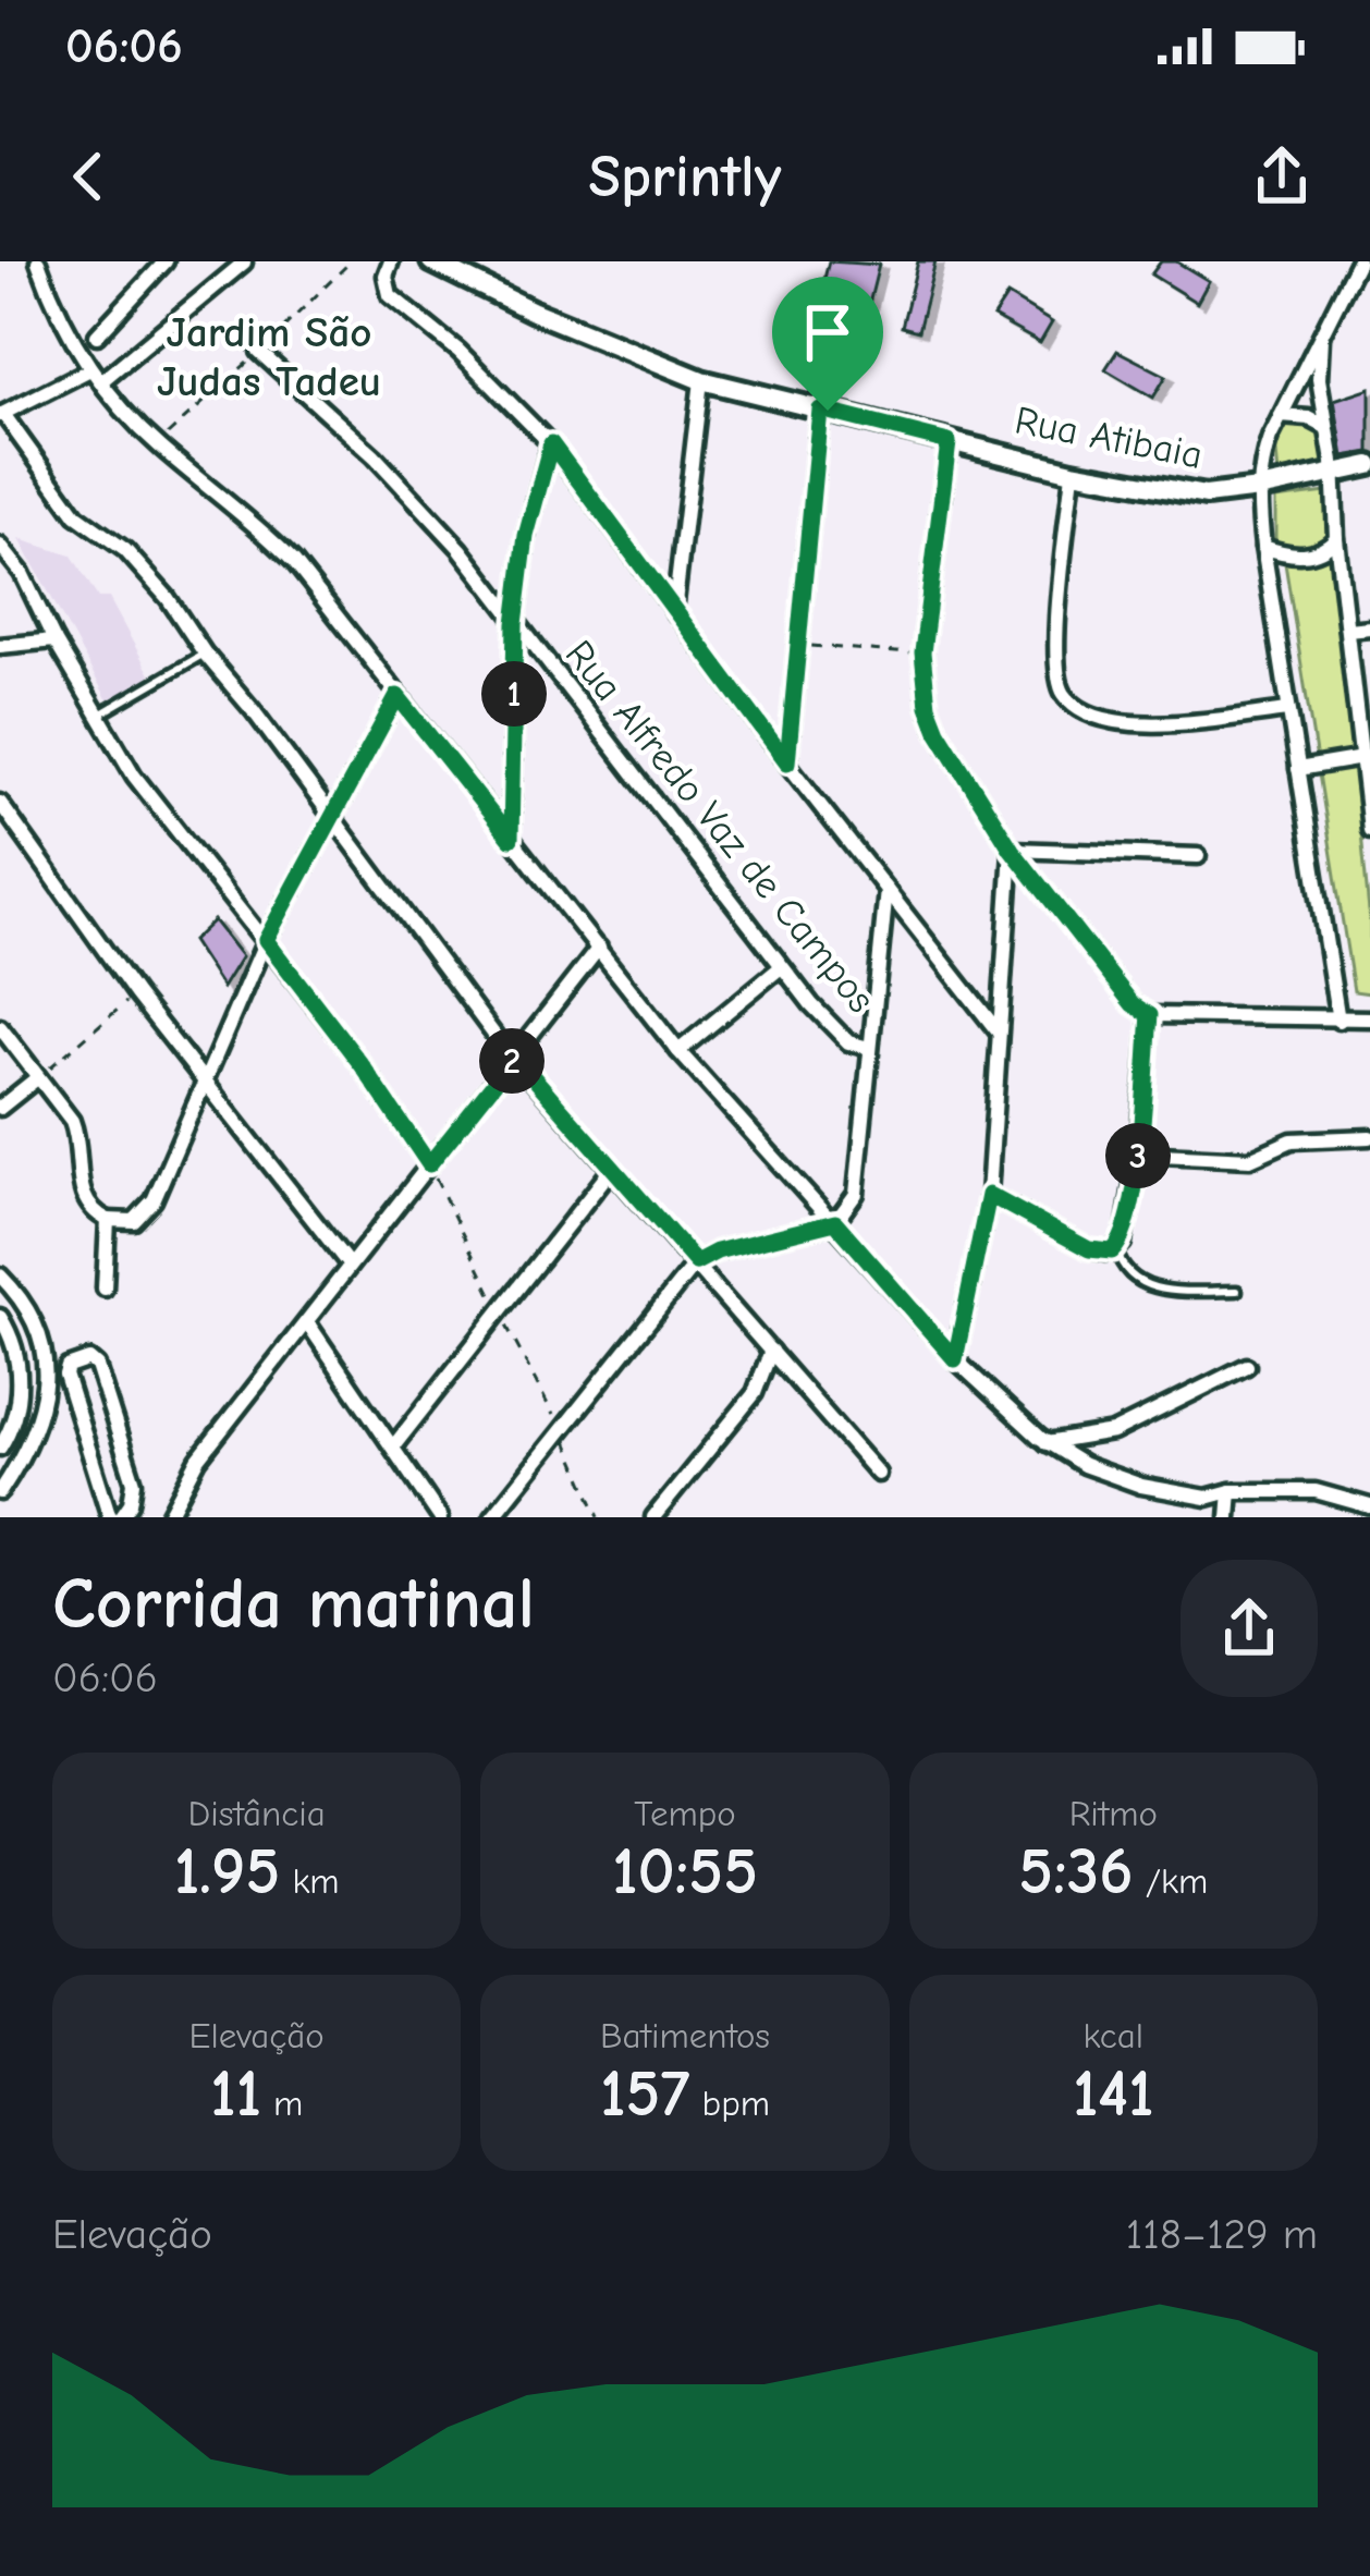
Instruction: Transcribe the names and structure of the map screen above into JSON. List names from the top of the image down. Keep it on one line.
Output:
{"streets":{"main road":["Rua Atibaia"],"street":["Rua Alfredo Vaz de Campos"]},"districts":["Jardim São Judas Tadeu"],"page":{"status":"06:06","header":"Sprintly","pins":["1","2","3"],"heading":["Corrida matinal","06:06"],"stats":[["Distância","1.95 km"],["Tempo","10:55"],["Ritmo","5:36 /km"],["Elevação","11 m"],["Batimentos","157 bpm"],["kcal","141"]],"chart":["Elevação","118–129 m"]}}
